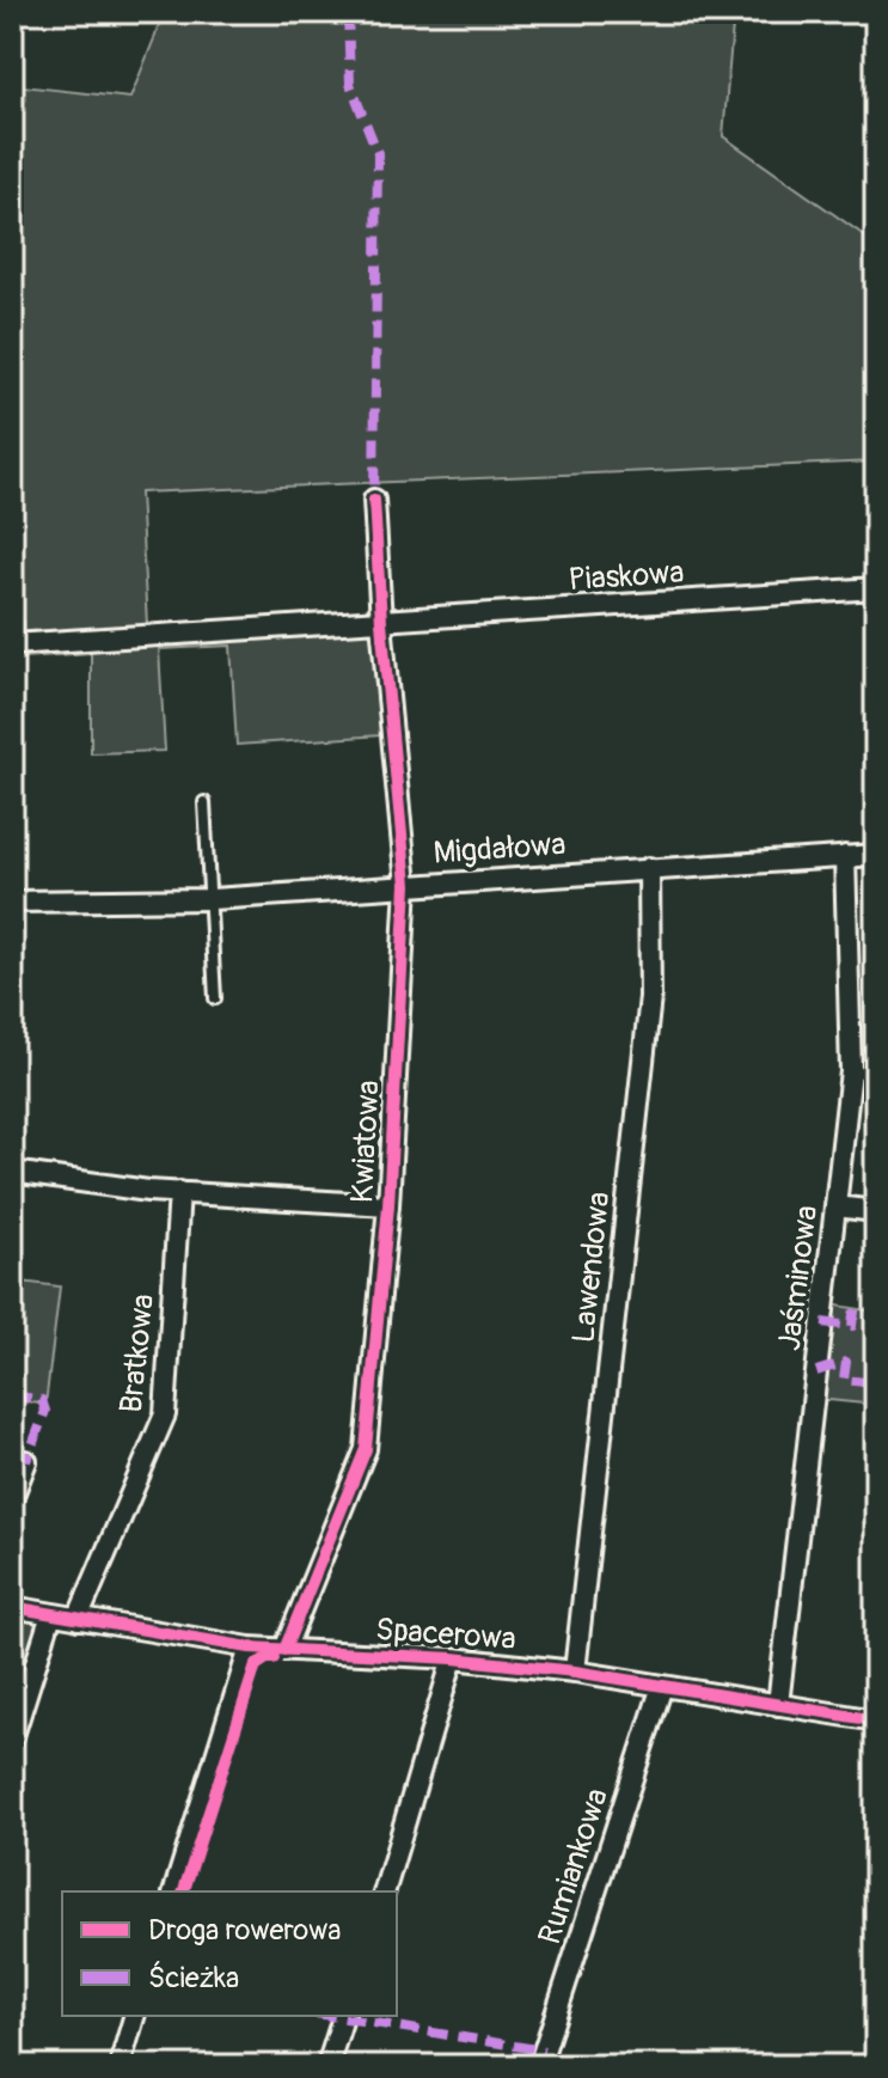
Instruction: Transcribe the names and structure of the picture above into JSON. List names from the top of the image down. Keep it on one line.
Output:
{"streets":{"street":["Piaskowa","Migdałowa","Kwiatowa","Lawendowa","Jaśminowa","Bratkowa","Spacerowa","Rumiankowa"]},"crossings":[["Piaskowa","Kwiatowa"],["Migdałowa","Kwiatowa"],["Migdałowa","Lawendowa"],["Migdałowa","Jaśminowa"],["Kwiatowa","Spacerowa"],["Lawendowa","Spacerowa"],["Jaśminowa","Spacerowa"],["Bratkowa","Spacerowa"],["Spacerowa","Rumiankowa"]],"legend":["Droga rowerowa","Ścieżka"]}
